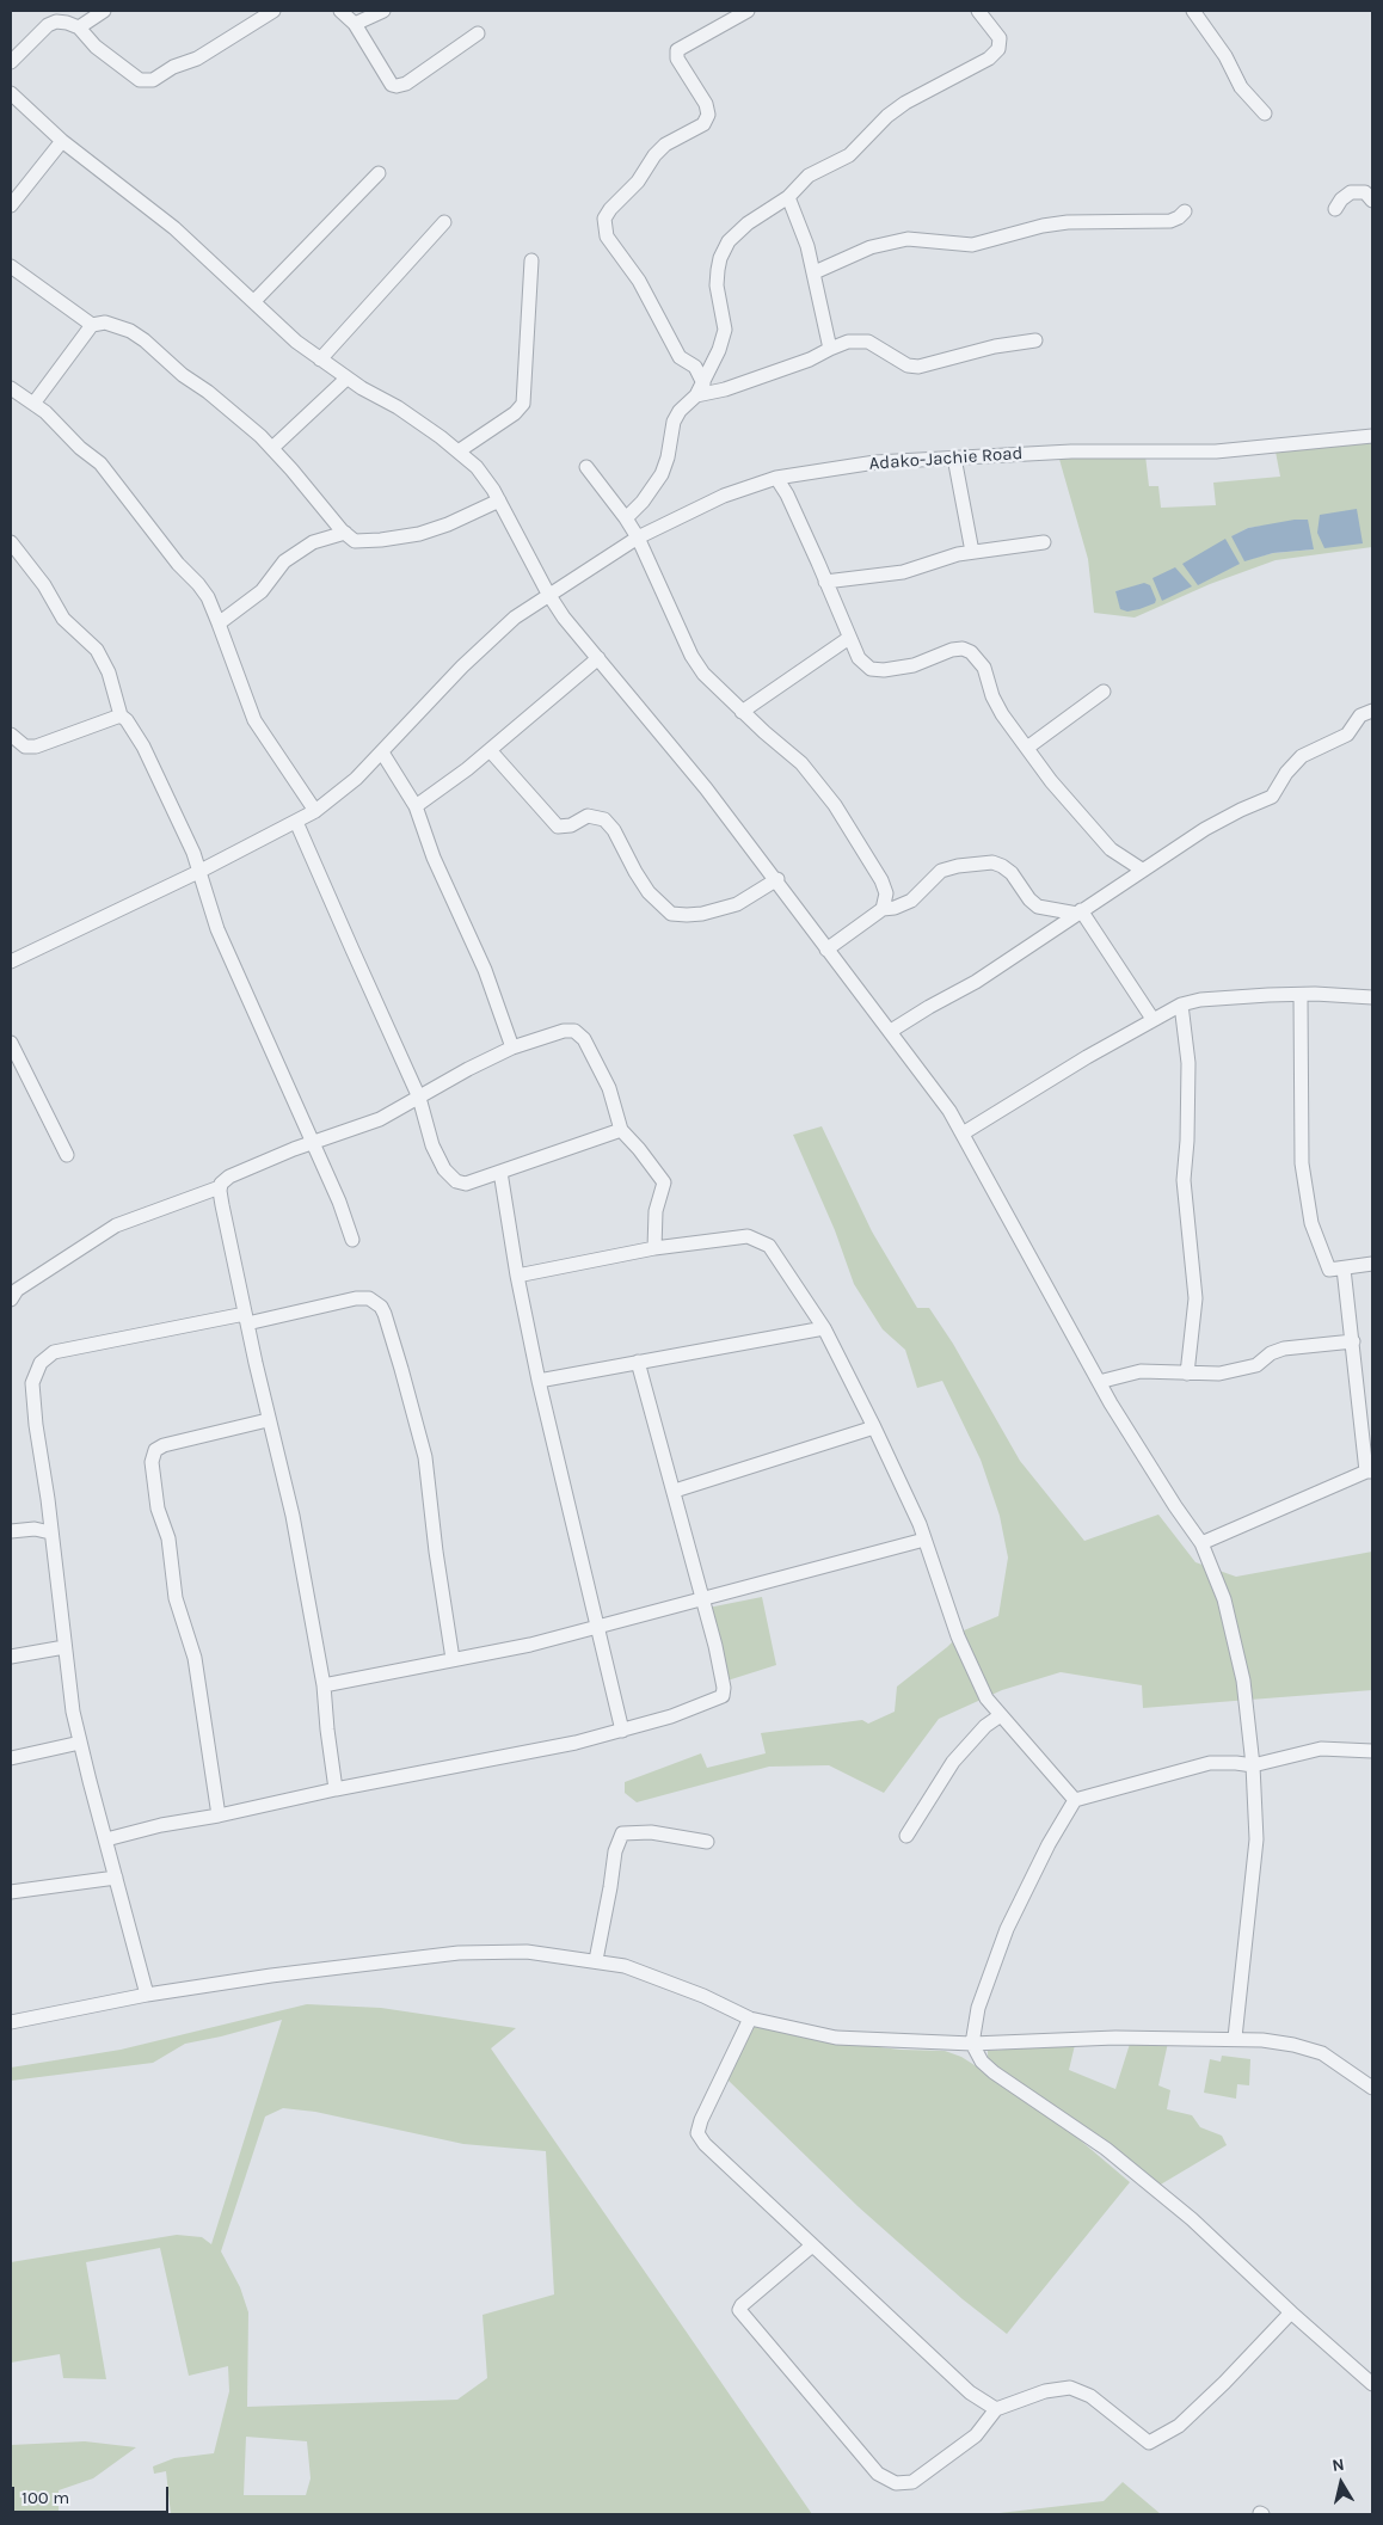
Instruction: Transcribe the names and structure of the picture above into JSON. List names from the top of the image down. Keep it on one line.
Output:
{"streets":{"street":["Adako-Jachie Road"]},"scale_bar":"100 m","north":"top"}
